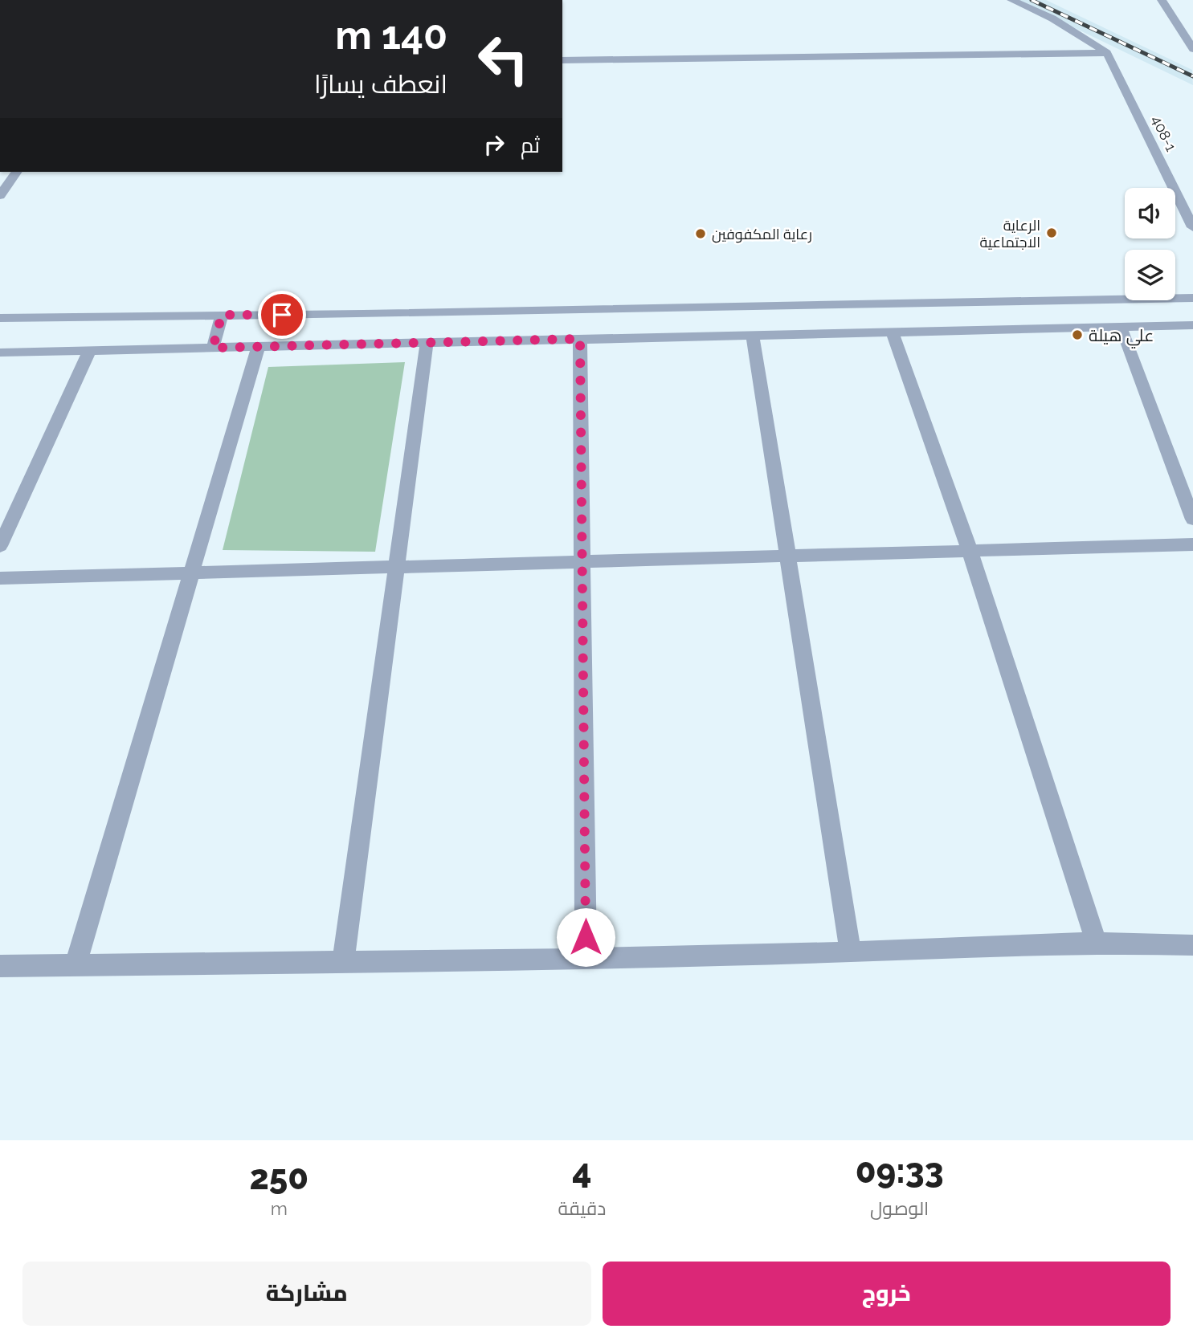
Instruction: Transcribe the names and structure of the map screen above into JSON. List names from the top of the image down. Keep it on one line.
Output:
{"streets":{"street":["408-1"]},"places":["الرعاية الاجتماعية","رعاية المكفوفين","علي هيلة"],"page":{"turn":["140 m","انعطف يسارًا"],"then":"ثم","eta":["09:33","الوصول","4","دقيقة","250","m"],"buttons":["خروج","مشاركة"]}}
